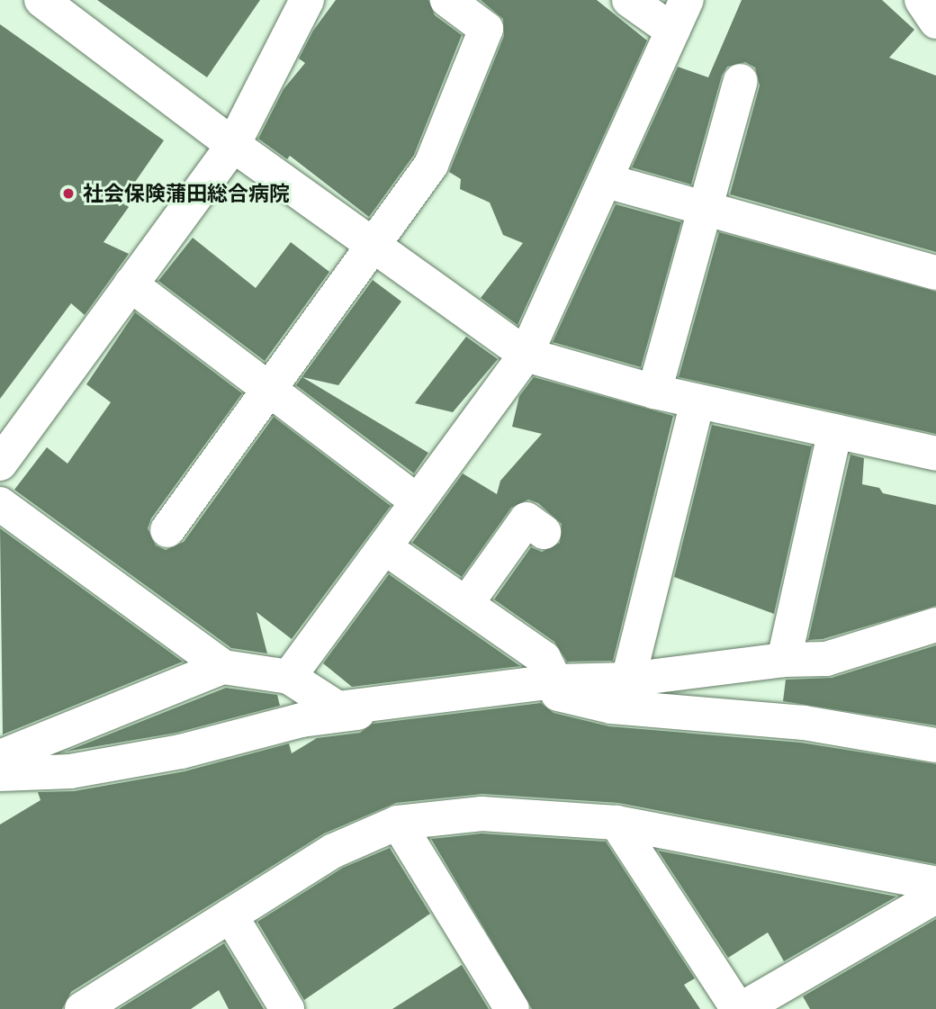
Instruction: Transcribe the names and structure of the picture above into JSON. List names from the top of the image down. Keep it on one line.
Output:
{"places":["社会保険蒲田総合病院"]}
